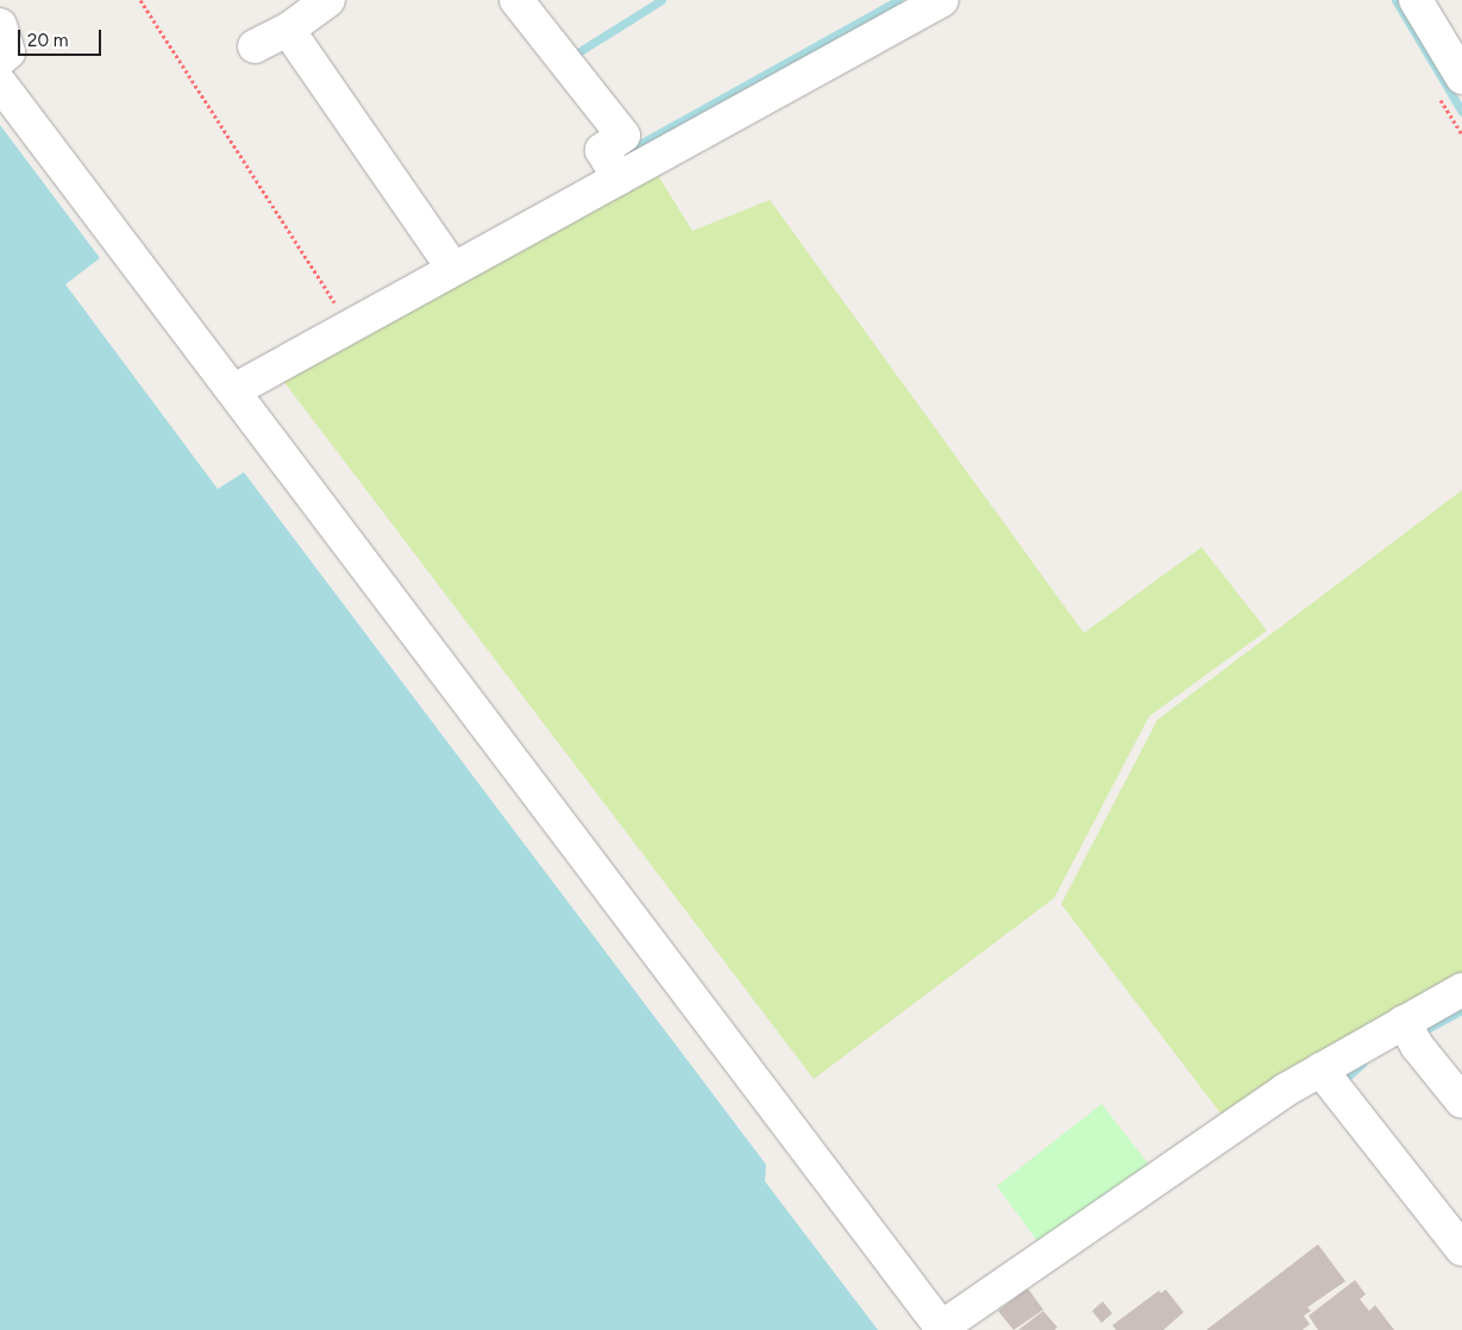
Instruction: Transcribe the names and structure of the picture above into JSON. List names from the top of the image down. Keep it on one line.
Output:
{"scale_bar":"20 m"}
